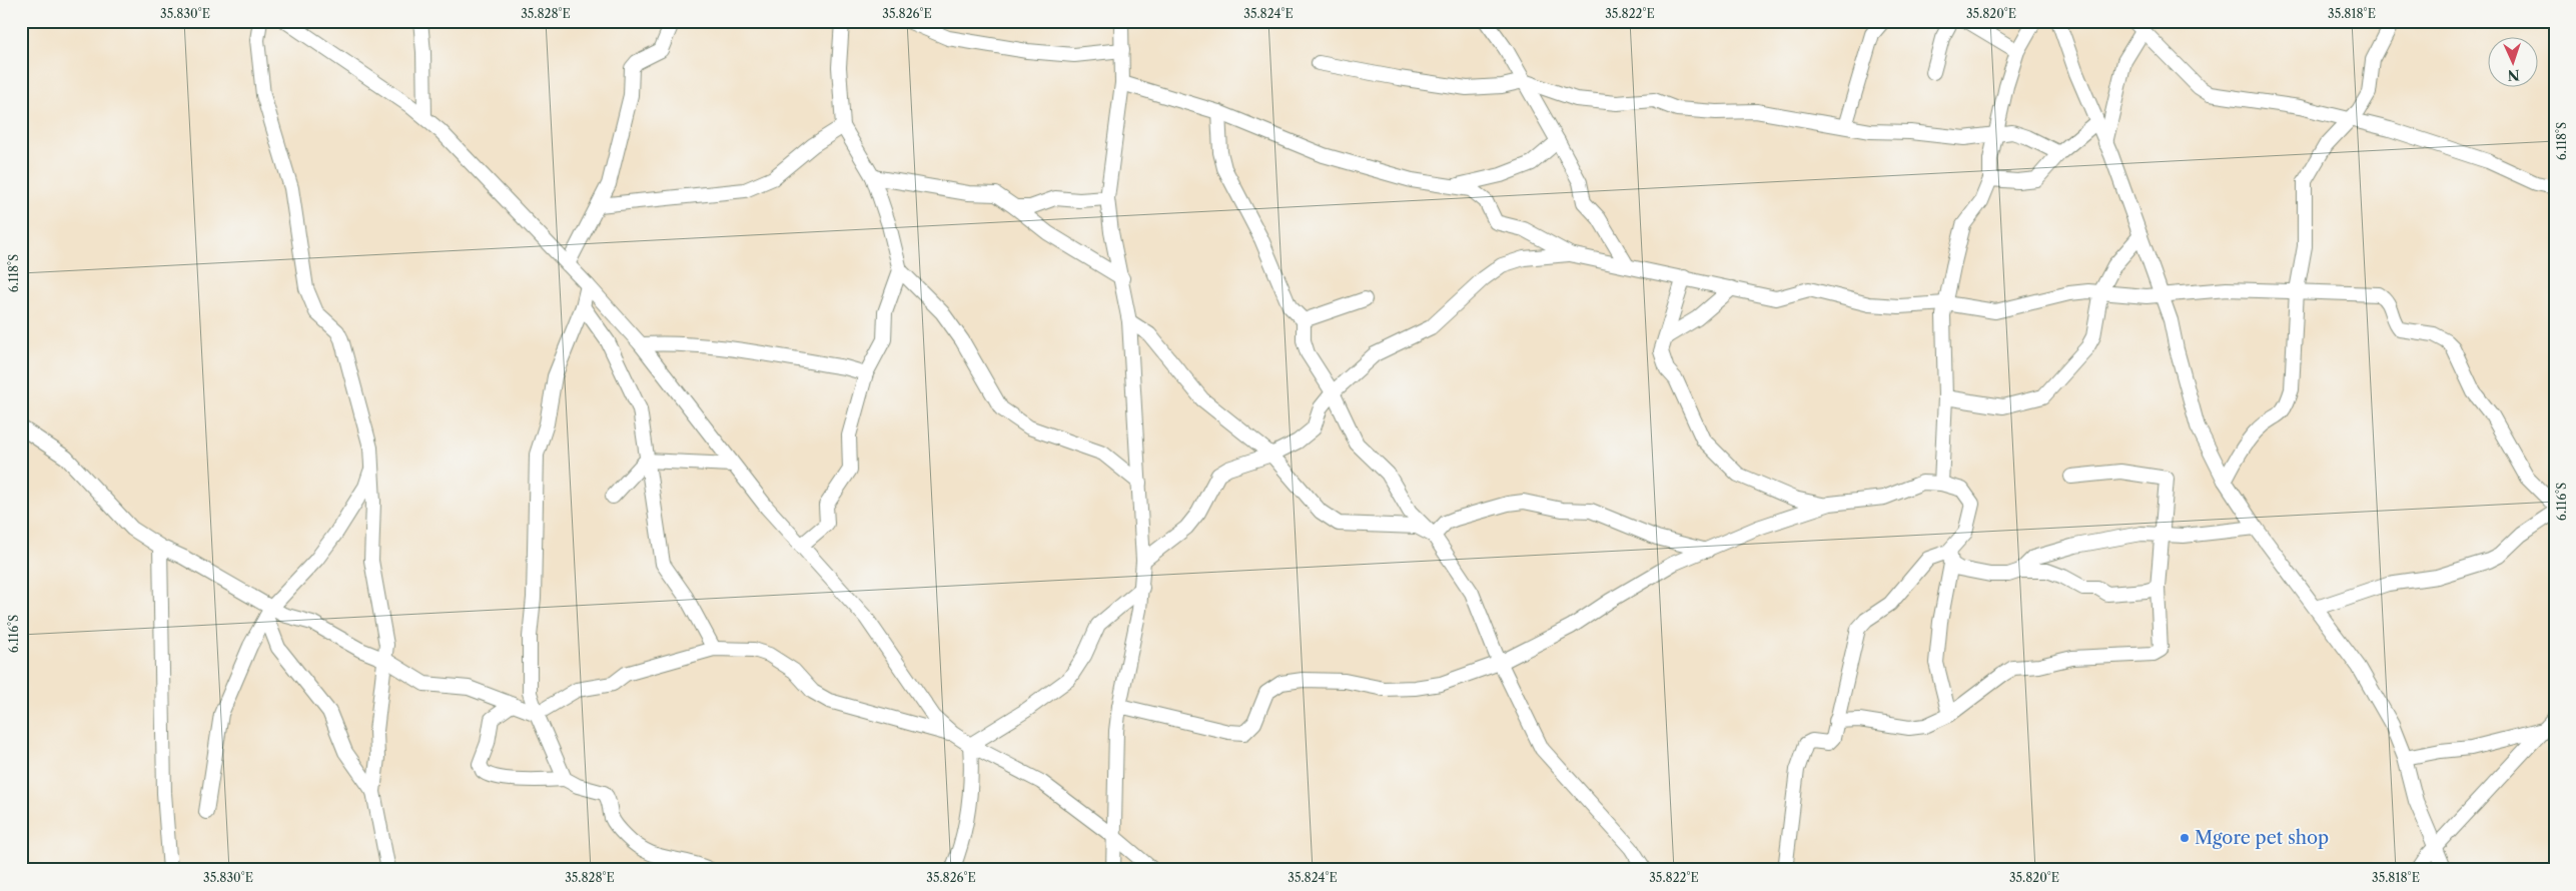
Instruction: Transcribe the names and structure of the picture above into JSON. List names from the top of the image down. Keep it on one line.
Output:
{"places":["Mgore pet shop"],"north":"bottom","coordinates":["35.830°E","35.828°E","35.826°E","35.824°E","35.822°E","35.820°E","35.818°E","6.118°S","6.116°S"]}
